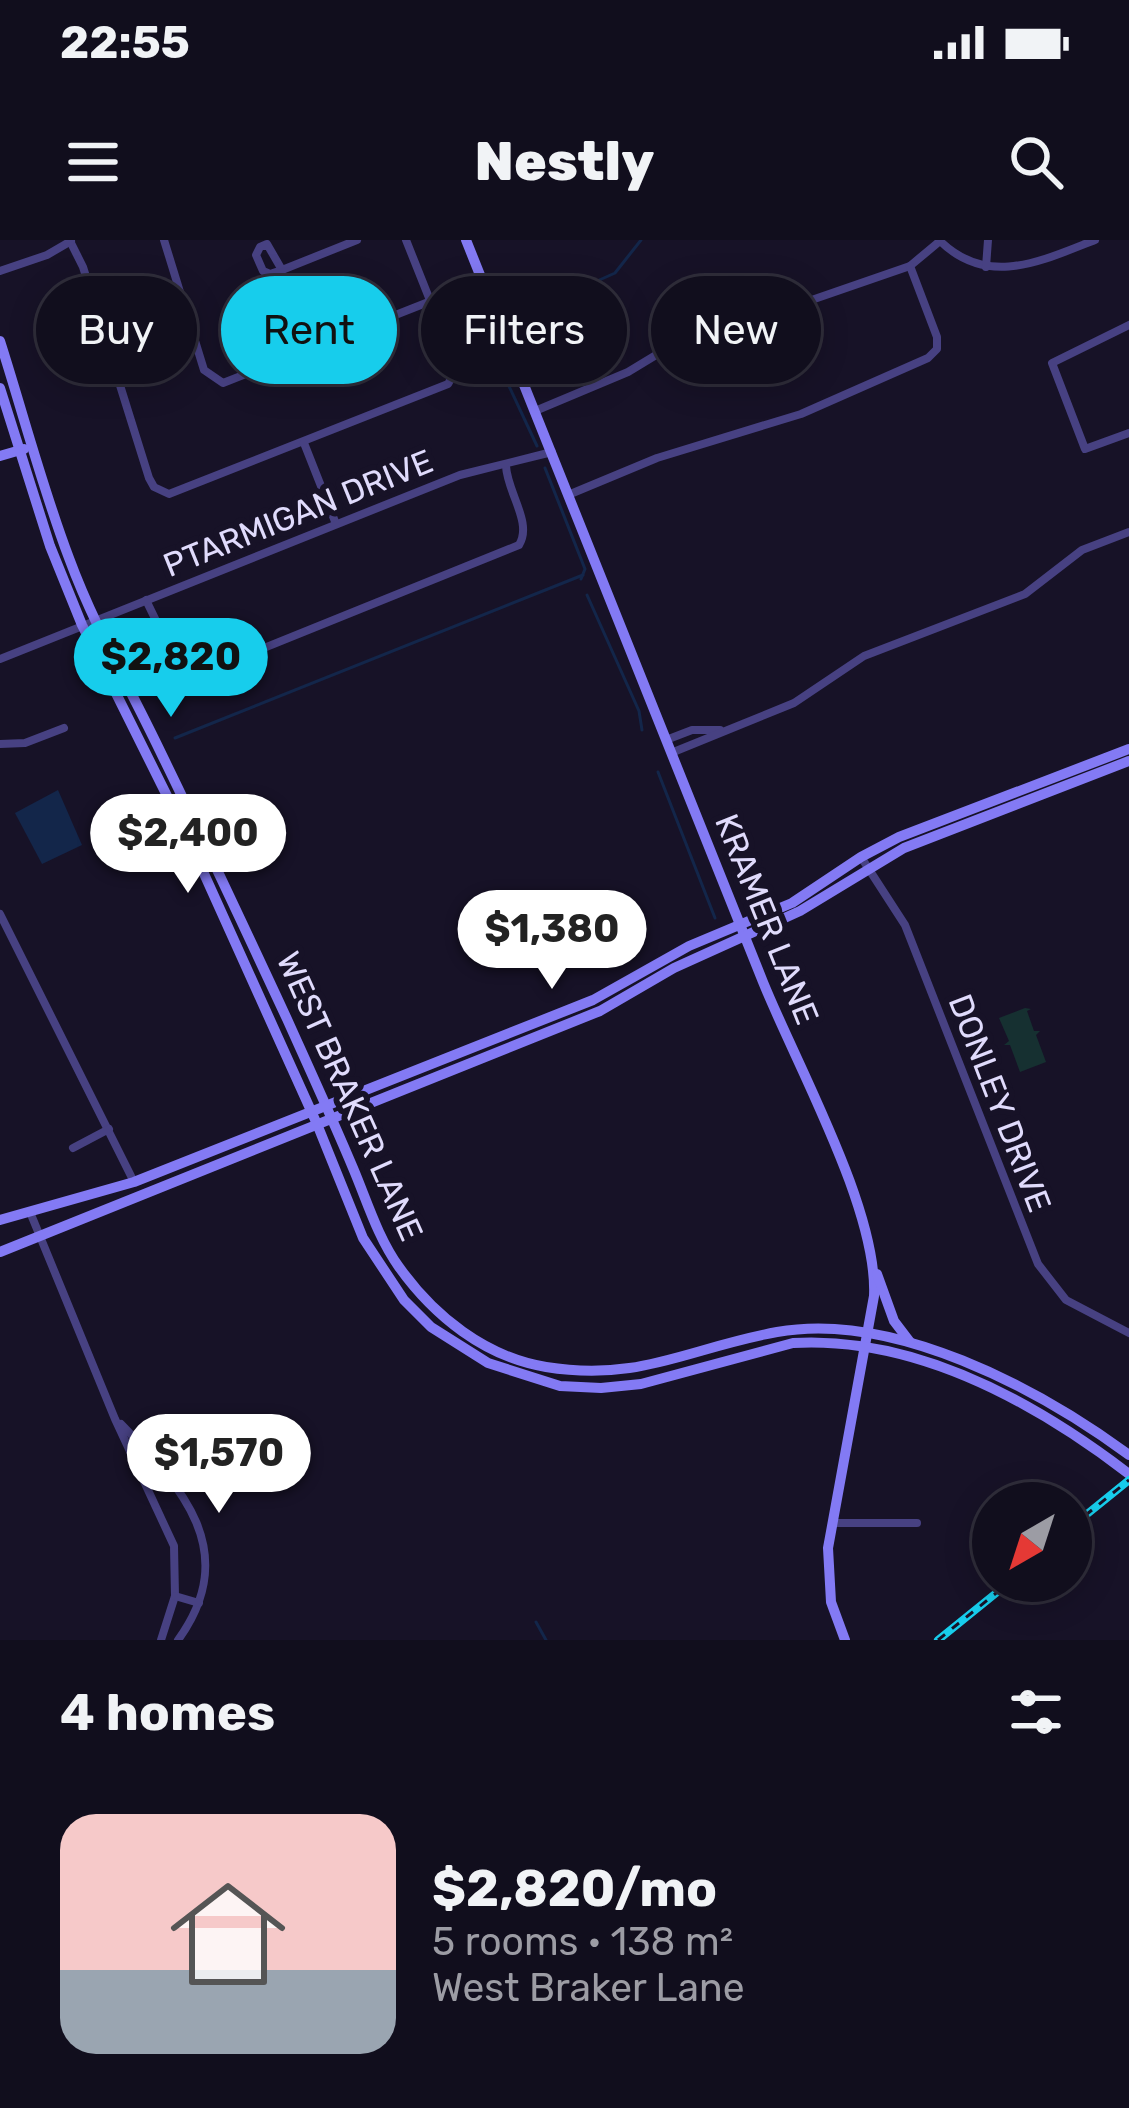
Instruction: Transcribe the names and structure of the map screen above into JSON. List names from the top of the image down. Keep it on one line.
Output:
{"streets":{"main road":["KRAMER LANE","WEST BRAKER LANE"],"street":["PTARMIGAN DRIVE","DONLEY DRIVE"]},"crossings":[["PTARMIGAN DRIVE","KRAMER LANE"],["PTARMIGAN DRIVE","WEST BRAKER LANE"],["KRAMER LANE","WEST BRAKER LANE"]],"north":"bottom left","page":{"status":"22:55","header":"Nestly","chip":["Buy","Rent","Filters","New"],"price":["$2,820","$2,400","$1,380","$1,570"],"heading":"4 homes","list":[{"name":"$2,820/mo","note":"5 rooms · 138 m² · West Braker Lane"}]}}
